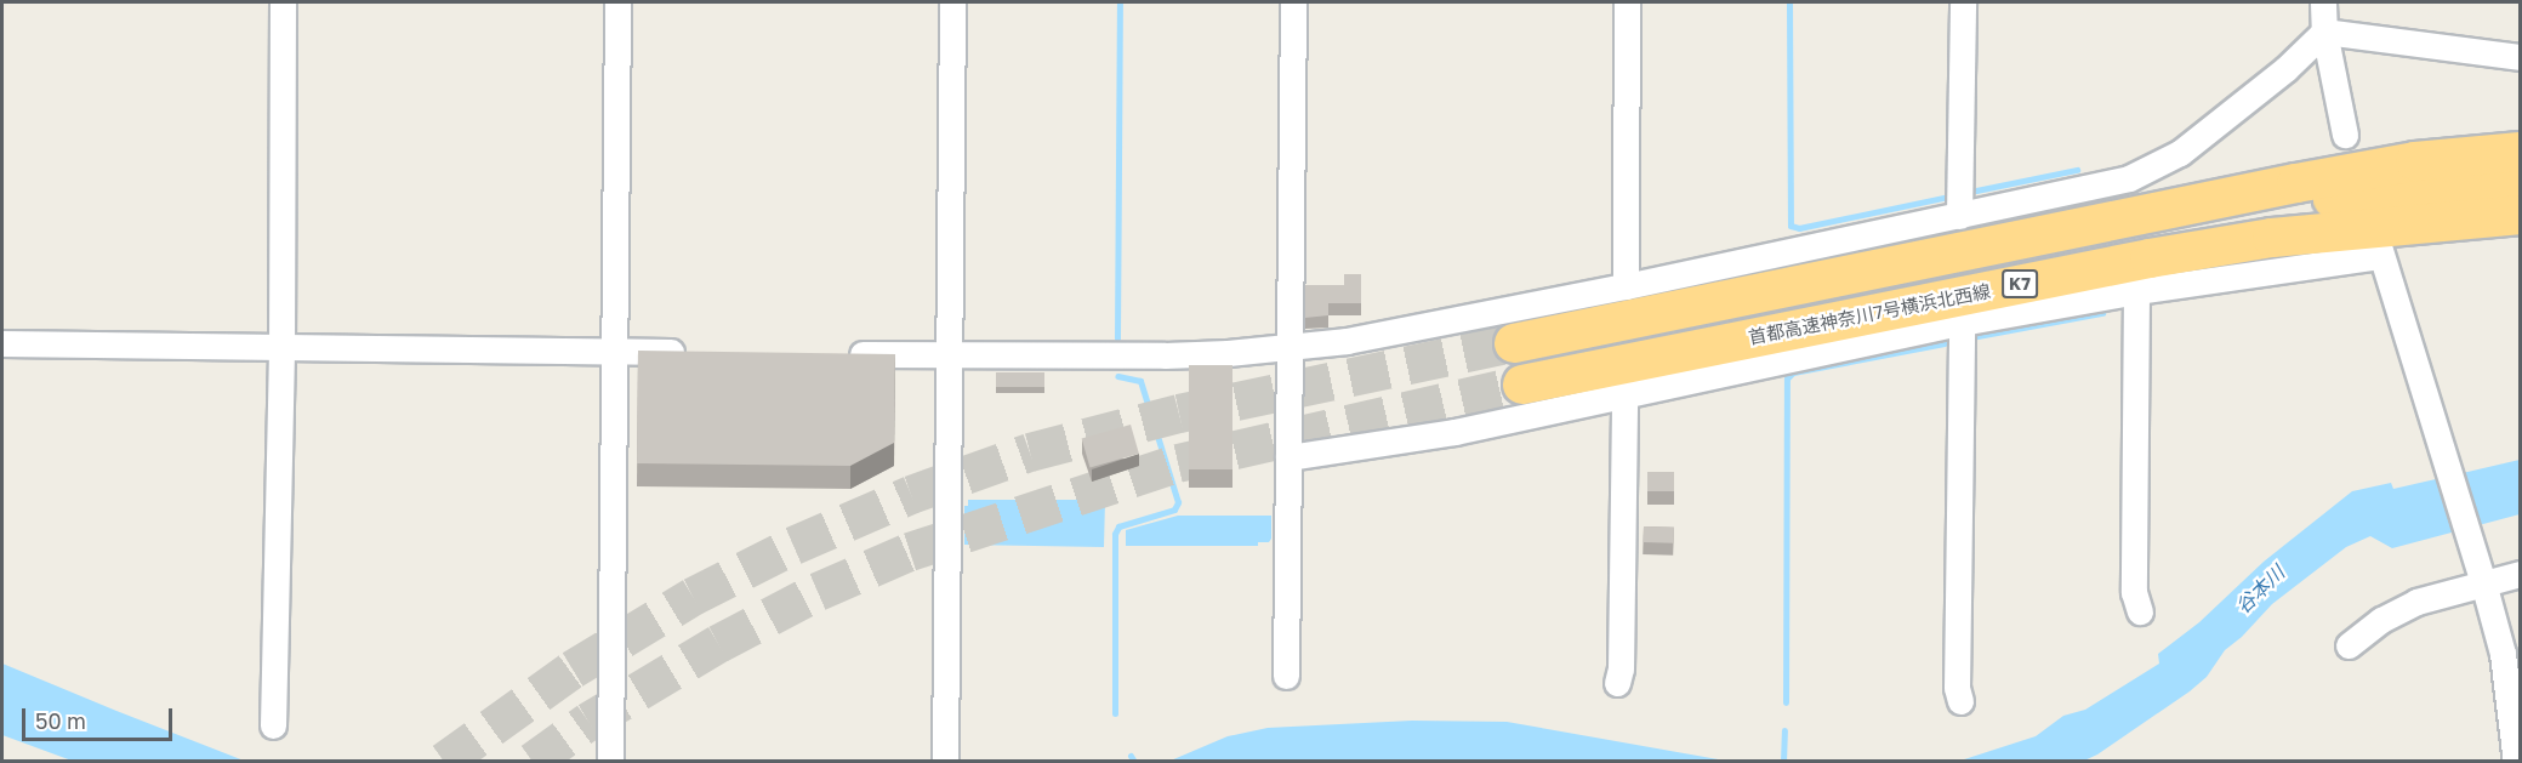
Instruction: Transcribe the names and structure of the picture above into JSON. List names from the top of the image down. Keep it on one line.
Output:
{"streets":{"highway":["K7","首都高速神奈川7号横浜北西線"]},"water":["谷本川"],"scale_bar":"50 m"}
